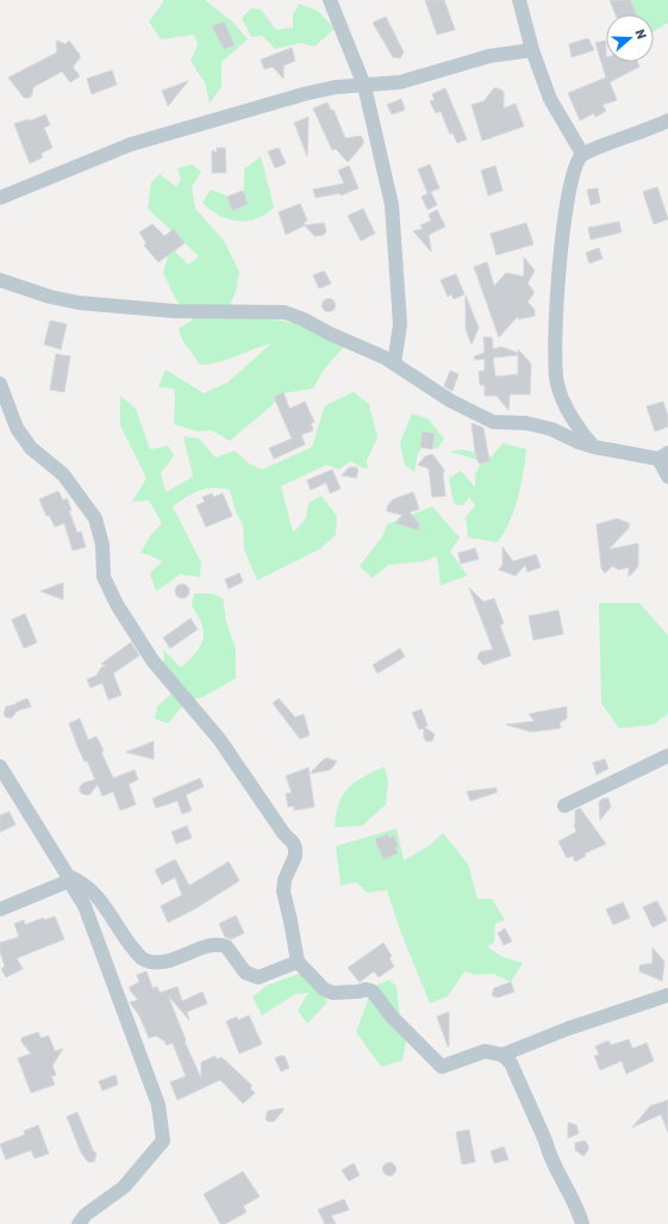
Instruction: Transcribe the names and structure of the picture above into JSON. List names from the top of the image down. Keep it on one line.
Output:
{"north":"right"}
